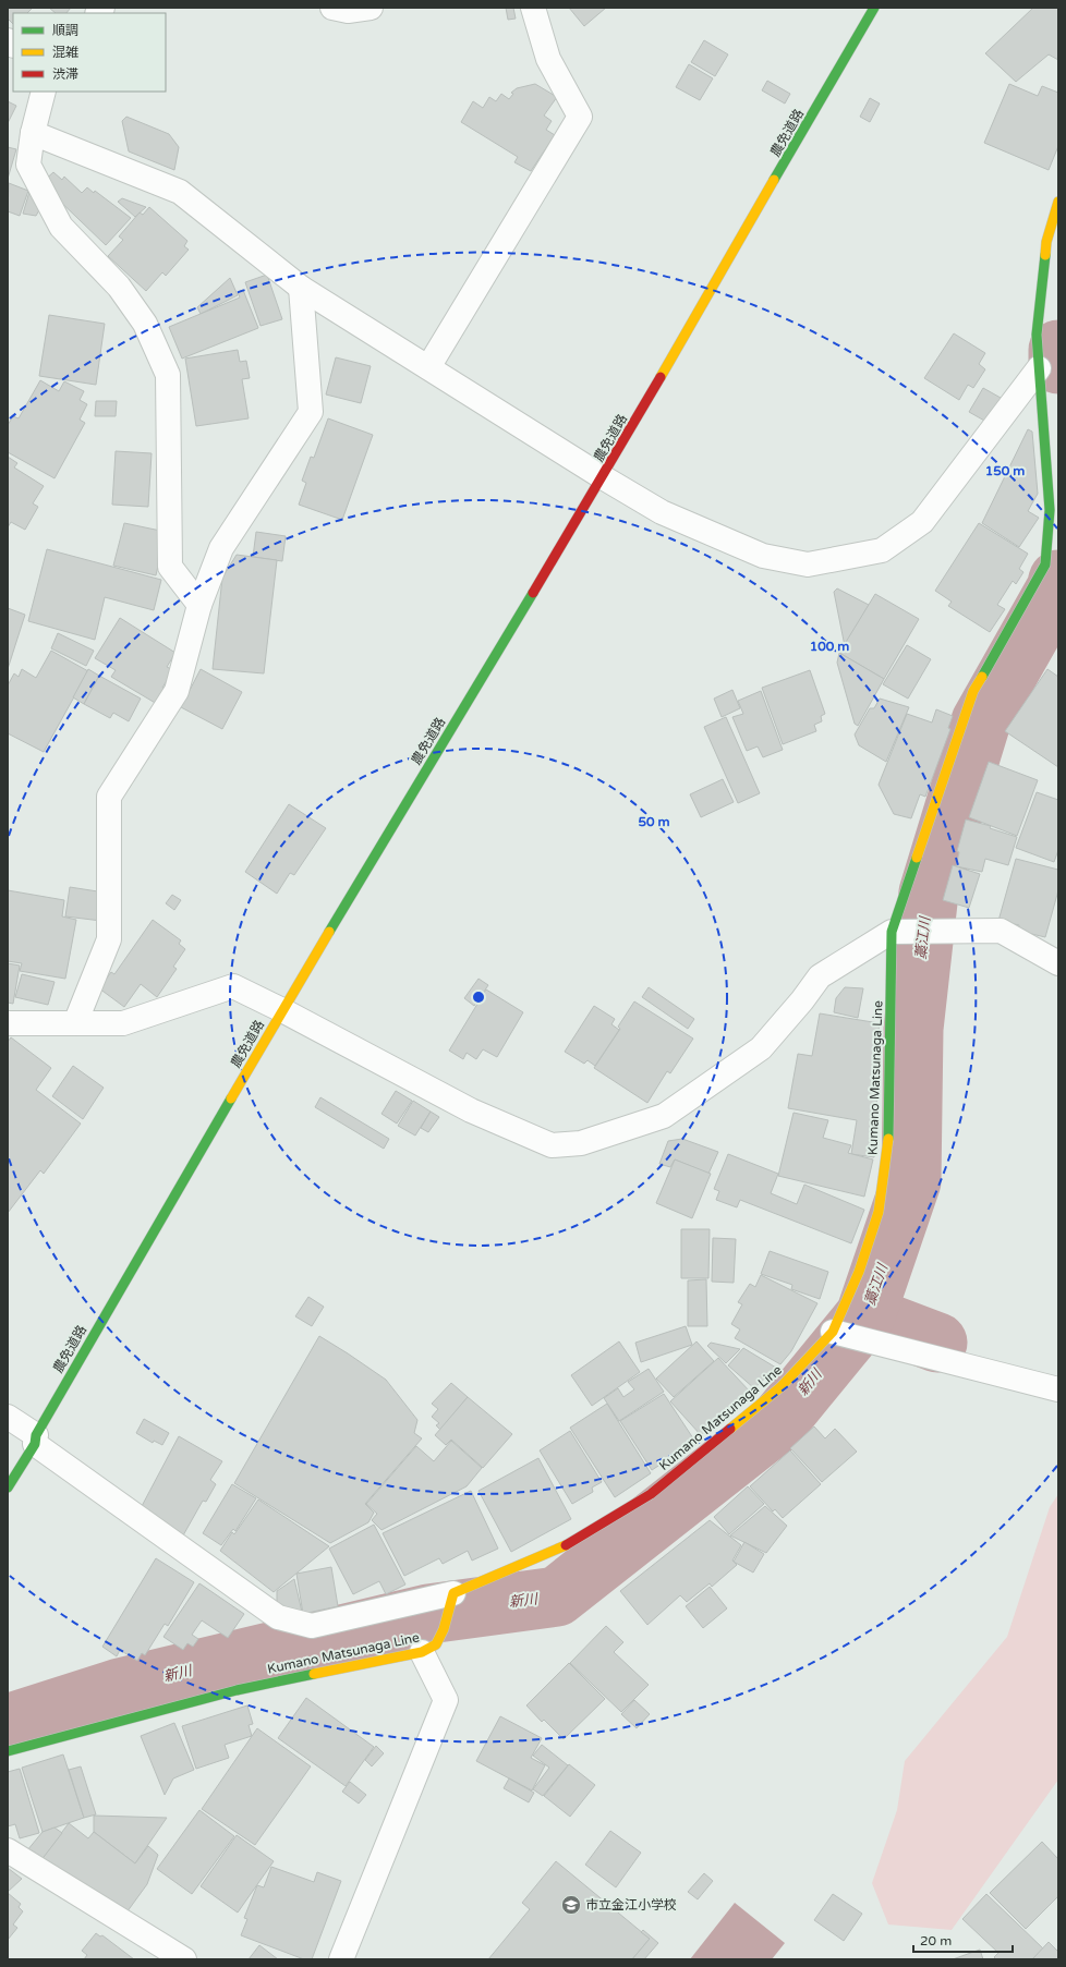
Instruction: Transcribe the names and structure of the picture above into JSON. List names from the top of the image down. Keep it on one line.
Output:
{"streets":{"main road":["農免道路","Kumano Matsunaga Line"]},"water":["藁江川","新川"],"places":{"school or university":["市立金江小学校"]},"legend":["順調","混雑","渋滞"],"scale_bar":"20 m","rings":["150 m","100 m","50 m"]}
